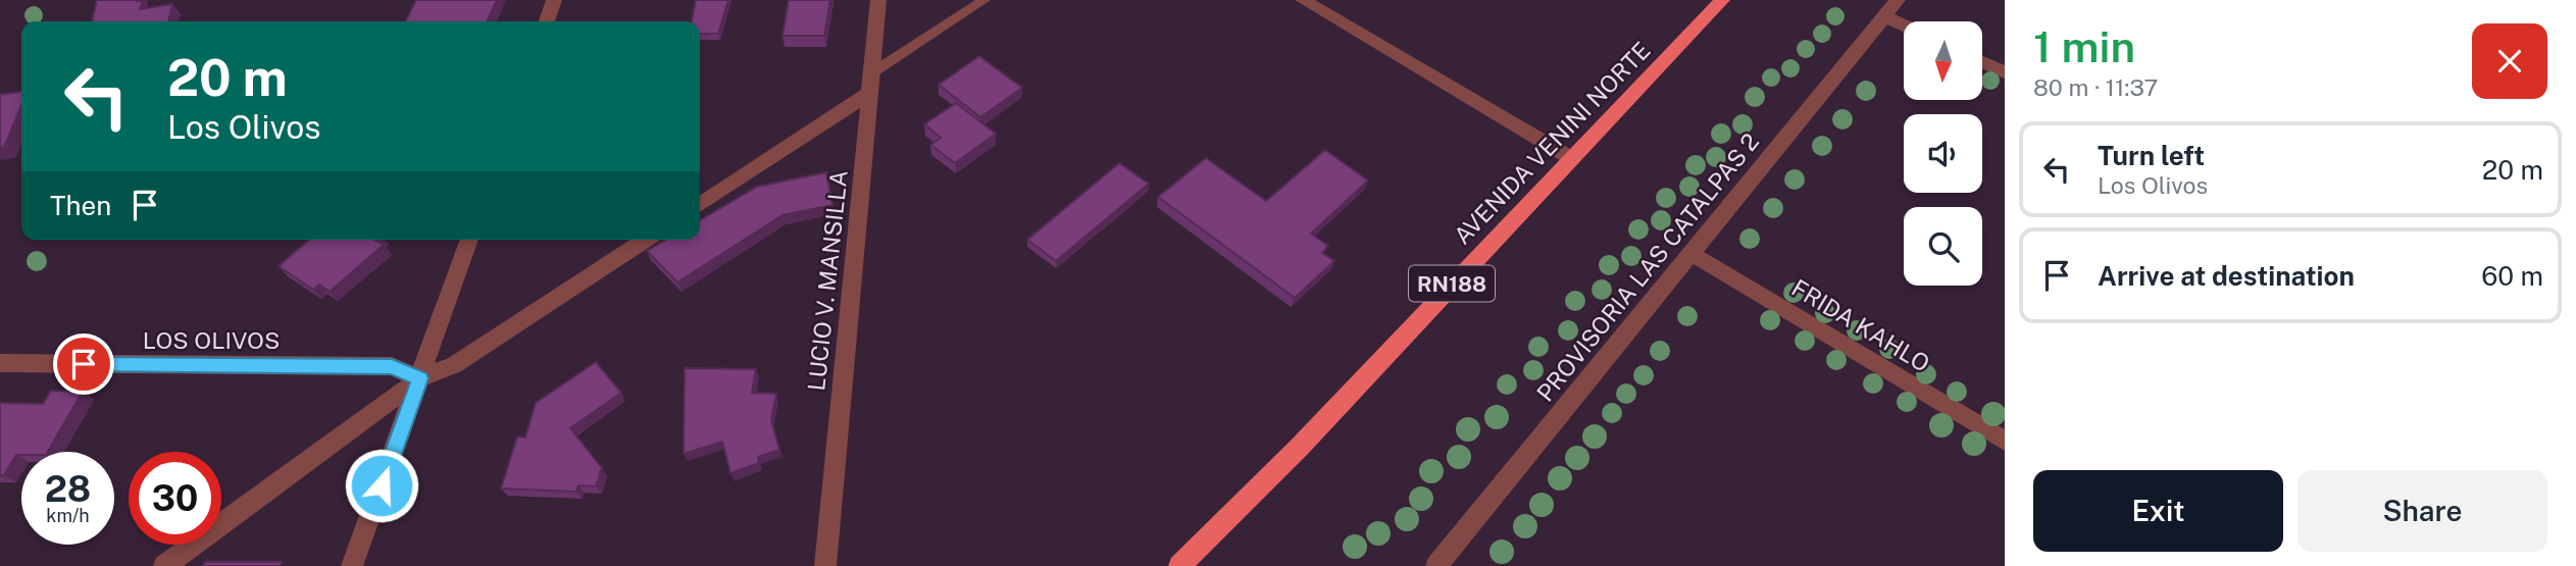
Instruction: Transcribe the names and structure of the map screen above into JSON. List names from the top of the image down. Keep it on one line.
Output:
{"streets":{"highway":["AVENIDA VENINI NORTE","RN188"],"street":["PROVISORIA LAS CATALPAS 2","LUCIO V. MANSILLA","FRIDA KAHLO","LOS OLIVOS"]},"crossings":[["PROVISORIA LAS CATALPAS 2","FRIDA KAHLO"]],"north":"bottom","page":{"heading":["1 min","80 m · 11:37"],"turn":["20 m","Los Olivos"],"list":[{"name":"Turn left","note":"Los Olivos","value":"20 m"},{"name":"Arrive at destination","value":"60 m"}],"then":"Then","speed":"28 km/h","limit":"30","buttons":["Exit","Share"]}}
